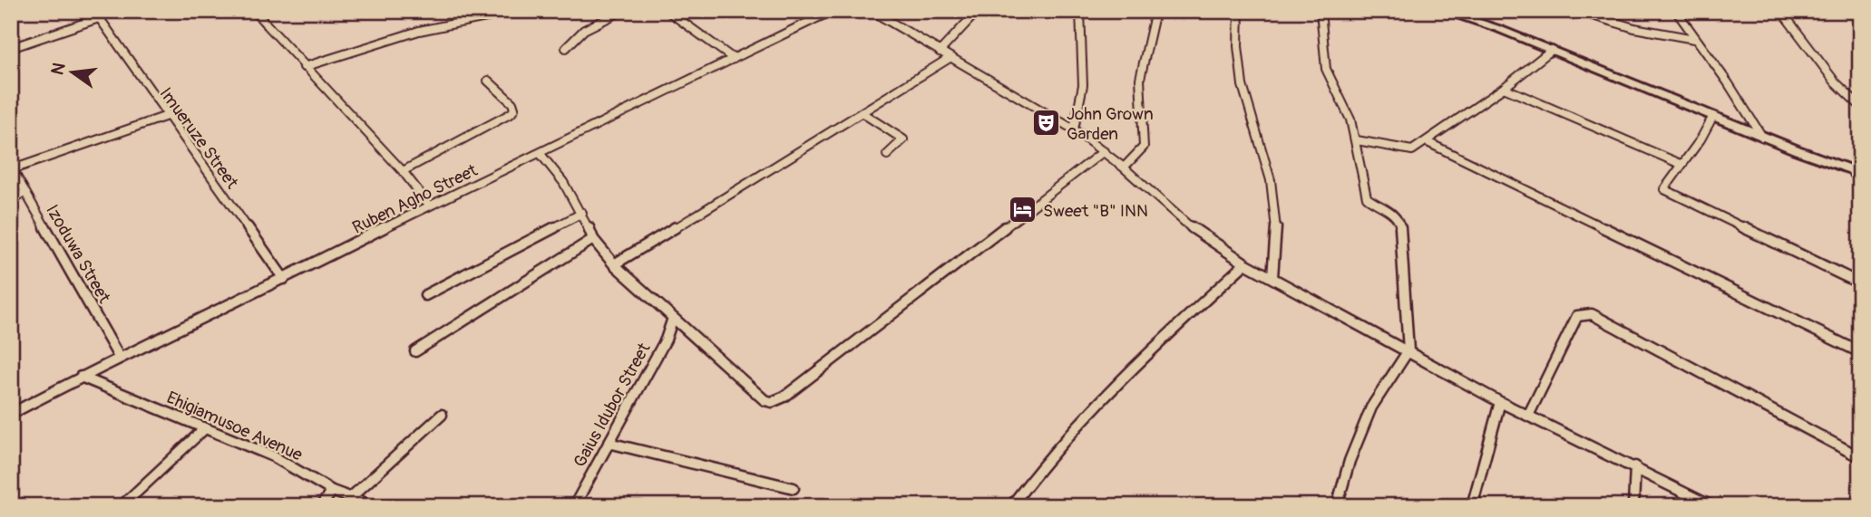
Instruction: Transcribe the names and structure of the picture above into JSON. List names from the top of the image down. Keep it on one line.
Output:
{"streets":{"street":["Imueruze Street","Ruben Agho Street","Izoduwa Street","Gaius Idubor Street","Ehigiamusoe Avenue"]},"crossings":[["Imueruze Street","Ruben Agho Street"],["Ruben Agho Street","Izoduwa Street"],["Ruben Agho Street","Ehigiamusoe Avenue"]],"places":{"theatre":["John Grown Garden"],"hotel":["Sweet \"B\" INN"]},"north":"left"}
